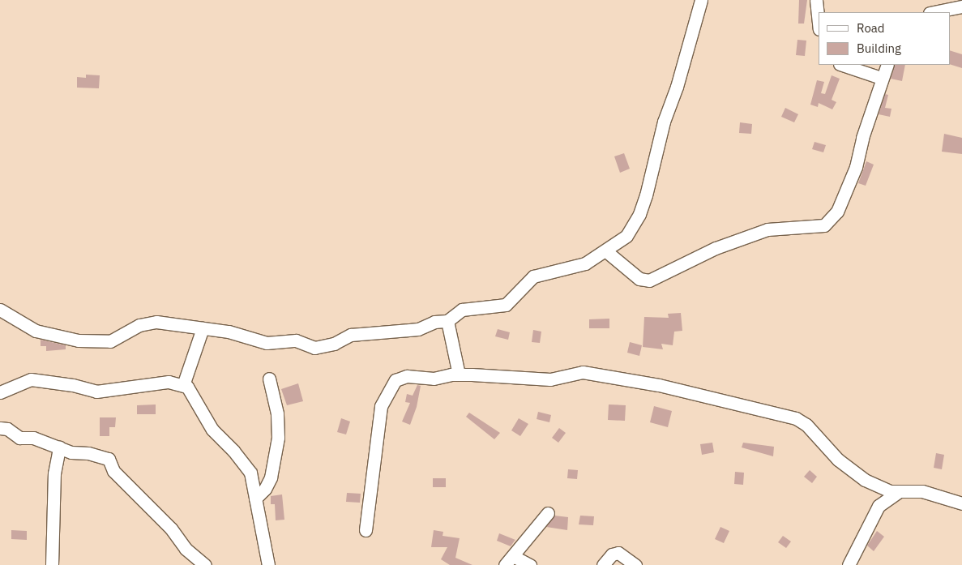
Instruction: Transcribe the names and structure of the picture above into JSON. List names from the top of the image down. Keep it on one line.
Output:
{"legend":["Road","Building"]}
